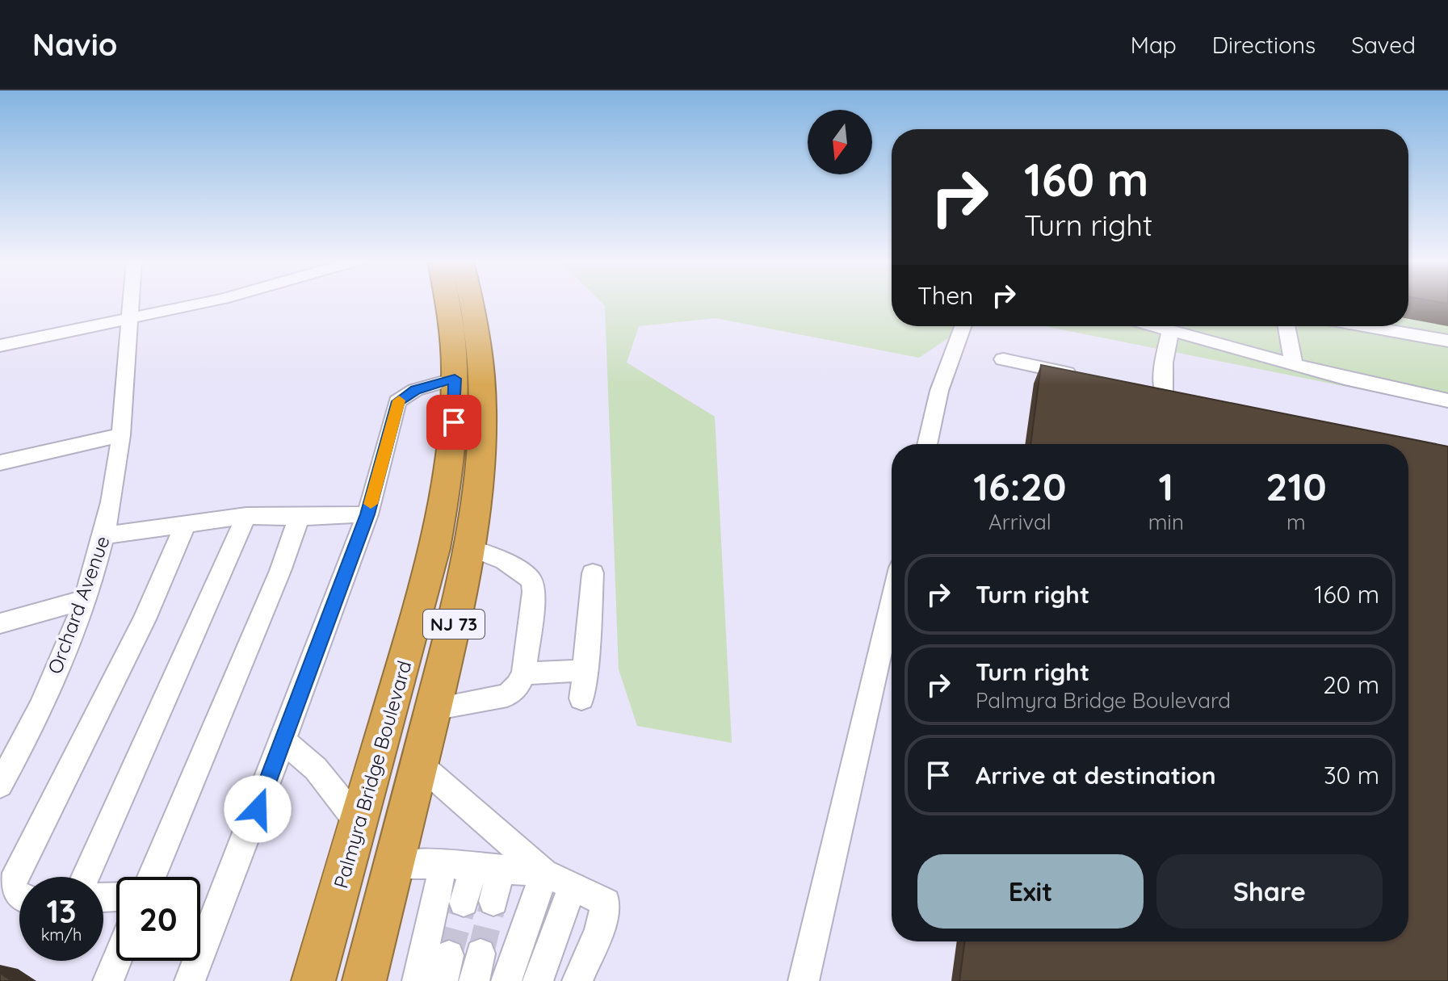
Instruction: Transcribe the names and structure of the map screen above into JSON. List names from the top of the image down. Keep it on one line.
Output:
{"streets":{"highway":["NJ 73","Palmyra Bridge Boulevard"],"street":["Orchard Avenue"]},"north":"bottom","page":{"header":"Navio","nav":["Map","Directions","Saved"],"turn":["160 m","Turn right"],"then":"Then","eta":["16:20","Arrival","1","min","210","m"],"list":[{"name":"Turn right","value":"160 m"},{"name":"Turn right","note":"Palmyra Bridge Boulevard","value":"20 m"},{"name":"Arrive at destination","value":"30 m"}],"buttons":["Exit","Share"],"speed":"13 km/h","limit":"20"}}
